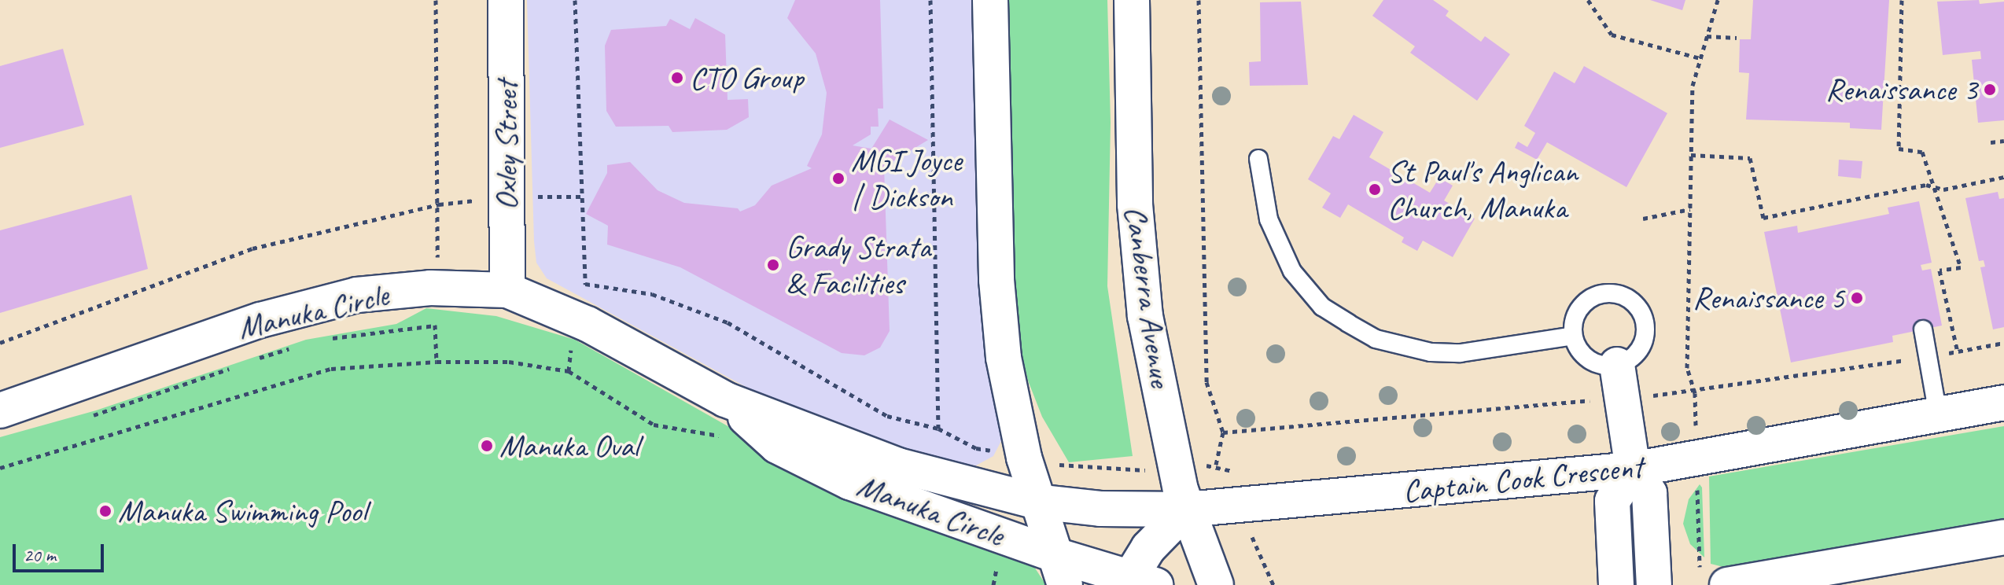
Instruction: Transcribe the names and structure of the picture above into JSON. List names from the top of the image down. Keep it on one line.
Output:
{"streets":{"main road":["Oxley Street","Canberra Avenue","Manuka Circle","Captain Cook Crescent"]},"crossings":[["Oxley Street","Manuka Circle"],["Canberra Avenue","Captain Cook Crescent"],["Manuka Circle","Captain Cook Crescent"]],"places":["CTO Group","Renaissance 3","MGI Joyce | Dickson","St Paul's Anglican Church, Manuka","Grady Strata & Facilities","Renaissance 5","Manuka Oval","Manuka Swimming Pool"],"scale_bar":"20 m"}
